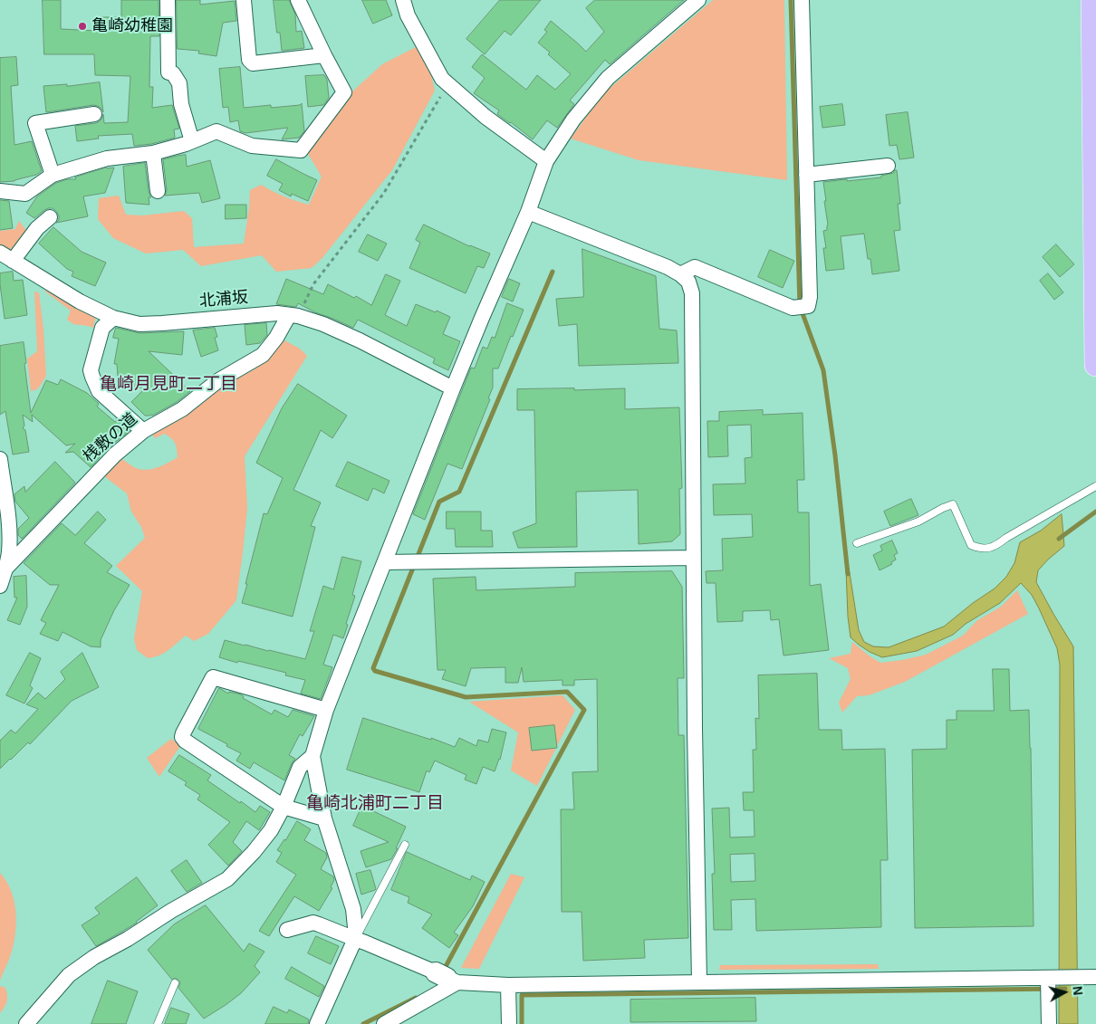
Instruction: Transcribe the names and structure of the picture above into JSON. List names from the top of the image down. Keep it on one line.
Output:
{"streets":{"street":["北浦坂","桟敷の道"]},"crossings":[["北浦坂","桟敷の道"]],"districts":["亀崎月見町二丁目","亀崎北浦町二丁目"],"places":["亀崎幼稚園"],"north":"right"}
